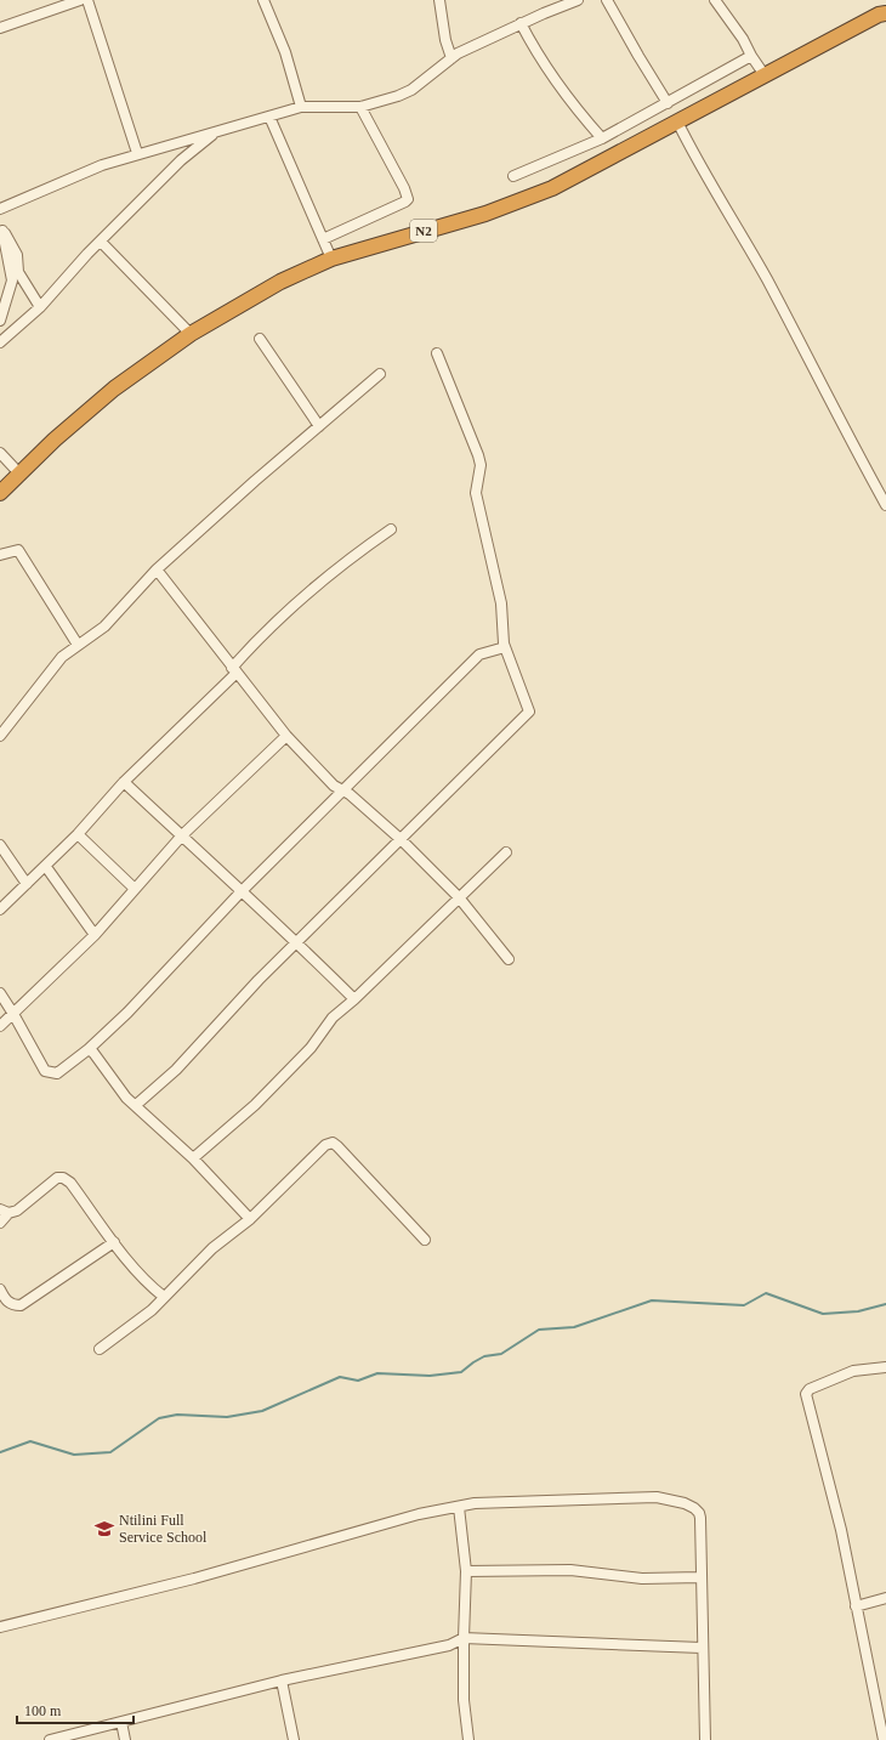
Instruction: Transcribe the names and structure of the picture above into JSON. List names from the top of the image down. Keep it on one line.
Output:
{"streets":{"highway":["N2"]},"places":{"school or university":["Ntilini Full Service School"]},"scale_bar":"100 m"}
